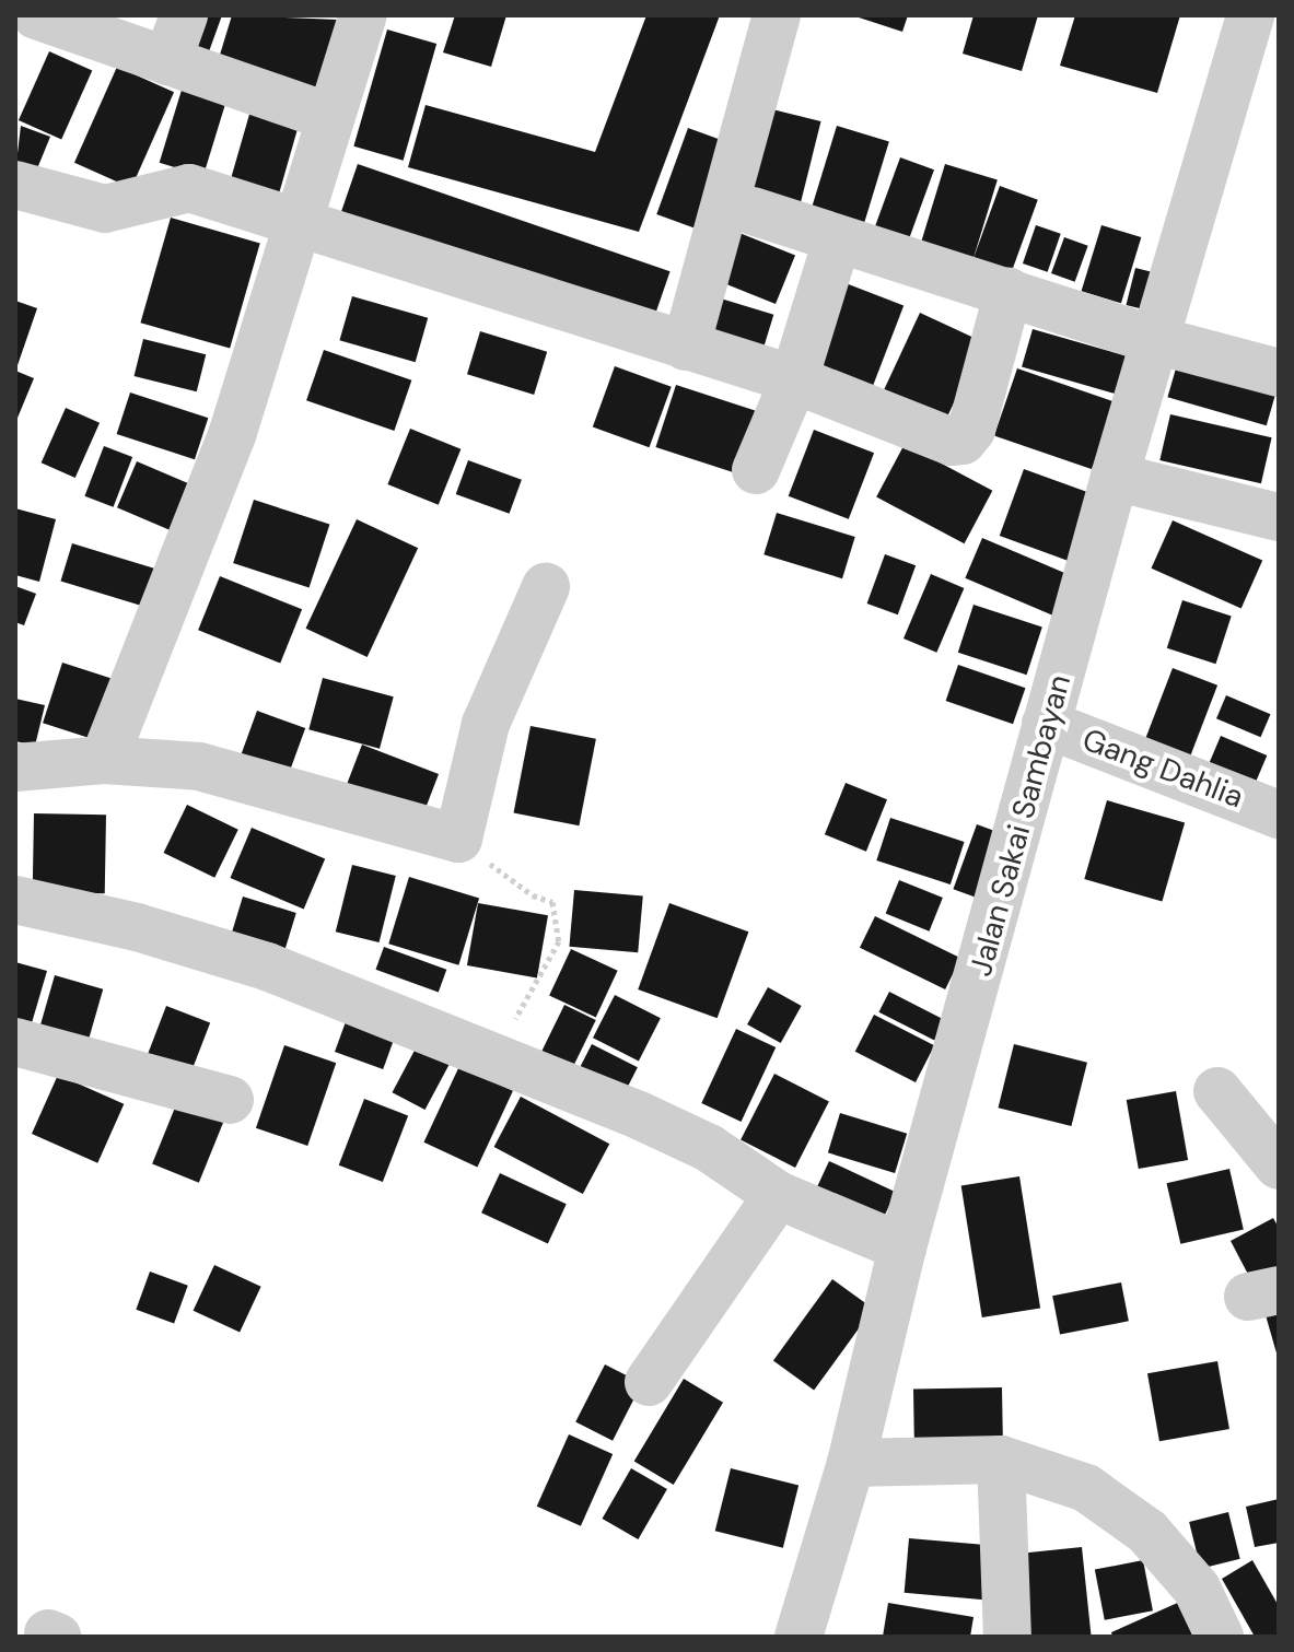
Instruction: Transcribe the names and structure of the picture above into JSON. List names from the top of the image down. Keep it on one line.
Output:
{"streets":{"street":["Gang Dahlia","Jalan Sakai Sambayan"]},"crossings":[["Gang Dahlia","Jalan Sakai Sambayan"]]}
